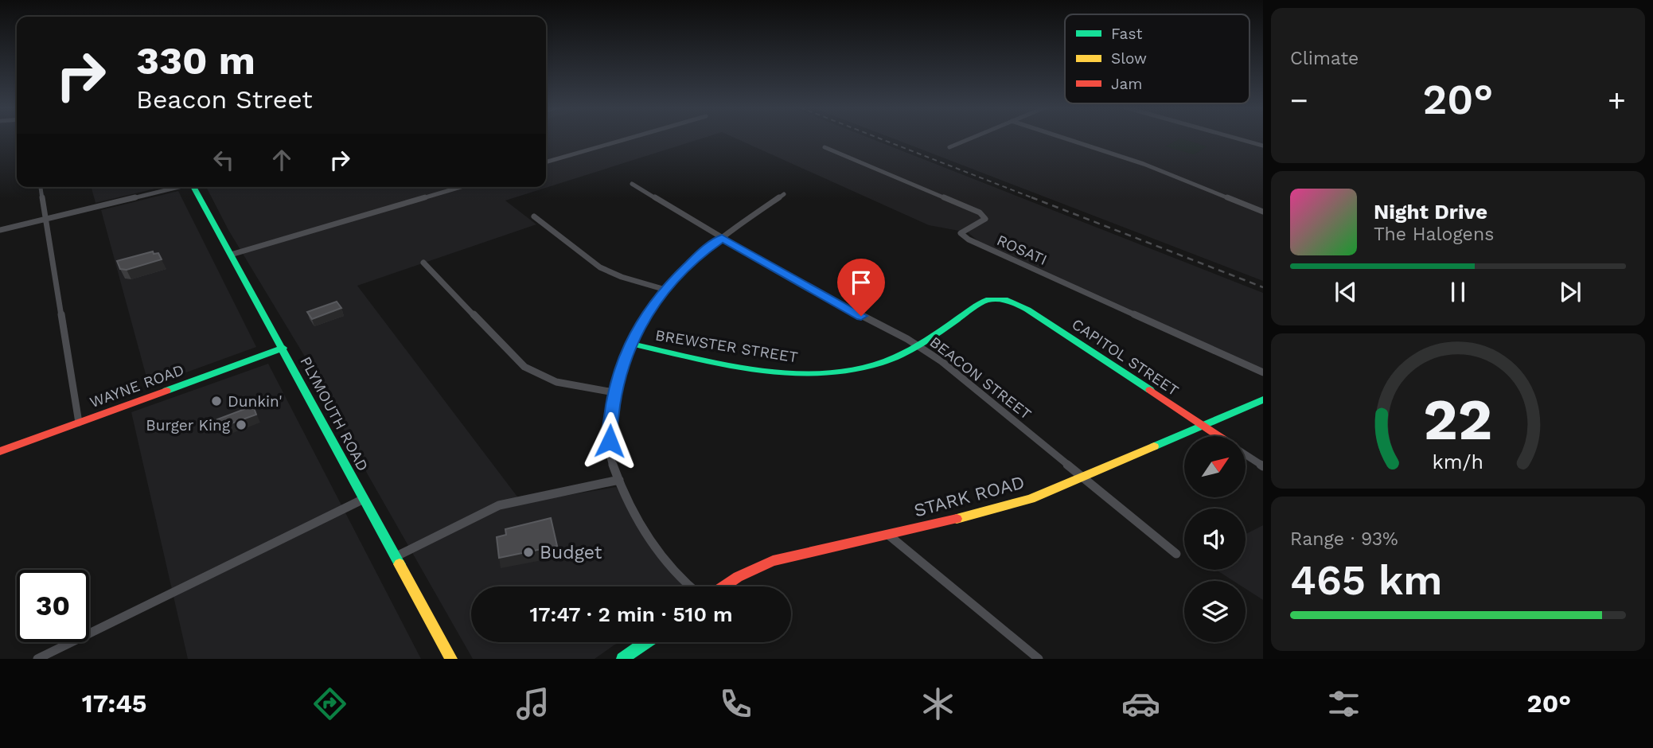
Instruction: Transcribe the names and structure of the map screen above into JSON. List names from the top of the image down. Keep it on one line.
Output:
{"streets":{"street":["ROSATI","BREWSTER STREET","CAPITOL STREET","BEACON STREET","WAYNE ROAD","PLYMOUTH ROAD","STARK ROAD"]},"crossings":[["BREWSTER STREET","CAPITOL STREET"],["BREWSTER STREET","BEACON STREET"],["CAPITOL STREET","STARK ROAD"],["BEACON STREET","STARK ROAD"],["WAYNE ROAD","PLYMOUTH ROAD"]],"places":["Dunkin'","Burger King","Budget"],"legend":["Fast","Slow","Jam"],"north":"top right","page":{"tile":["Climate",["Range · 93%","465 km"]],"turn":["330 m","Beacon Street"],"heat":["−","20°","+"],"song":["Night Drive","The Halogens"],"limit":"30","trip":"17:47 · 2 min · 510 m","tabs":["17:45","20°"],"gauge":["22","km/h"]}}
